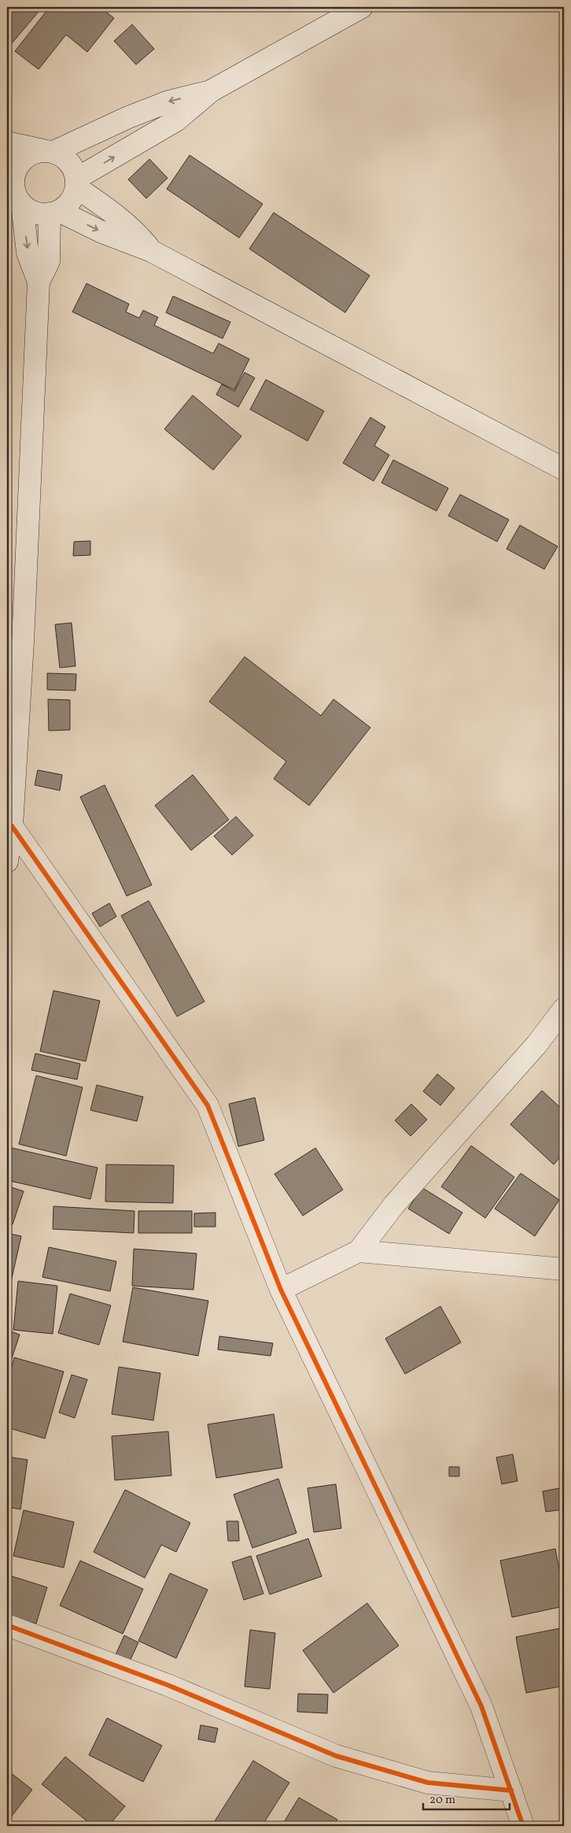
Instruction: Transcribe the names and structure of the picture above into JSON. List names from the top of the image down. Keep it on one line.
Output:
{"scale_bar":"20 m"}
